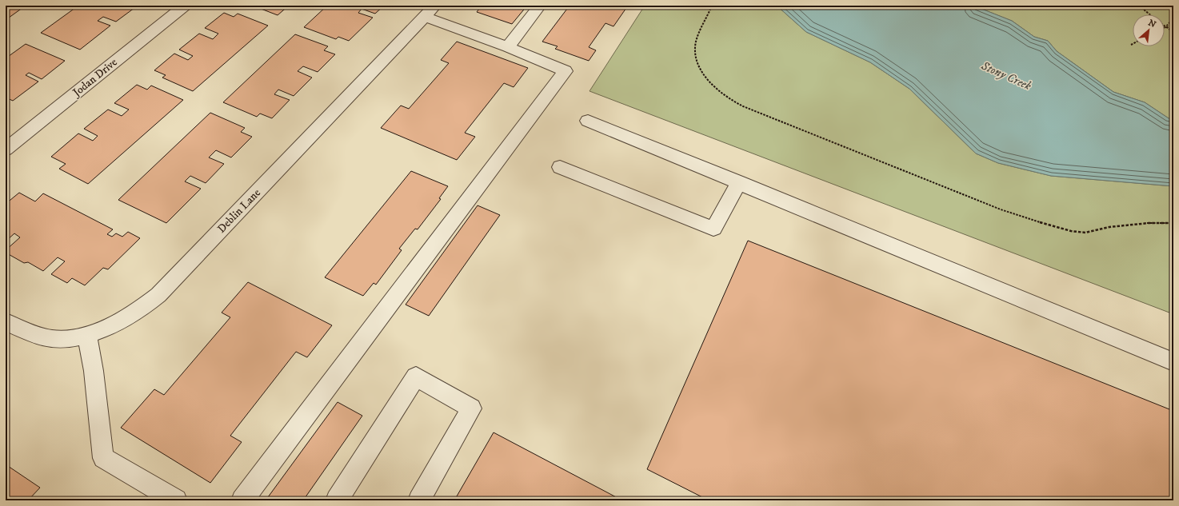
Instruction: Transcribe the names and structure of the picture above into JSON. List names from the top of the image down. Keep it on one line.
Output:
{"streets":{"street":["Jodan Drive","Deblin Lane"]},"water":["Stony Creek"],"north":"top right"}
